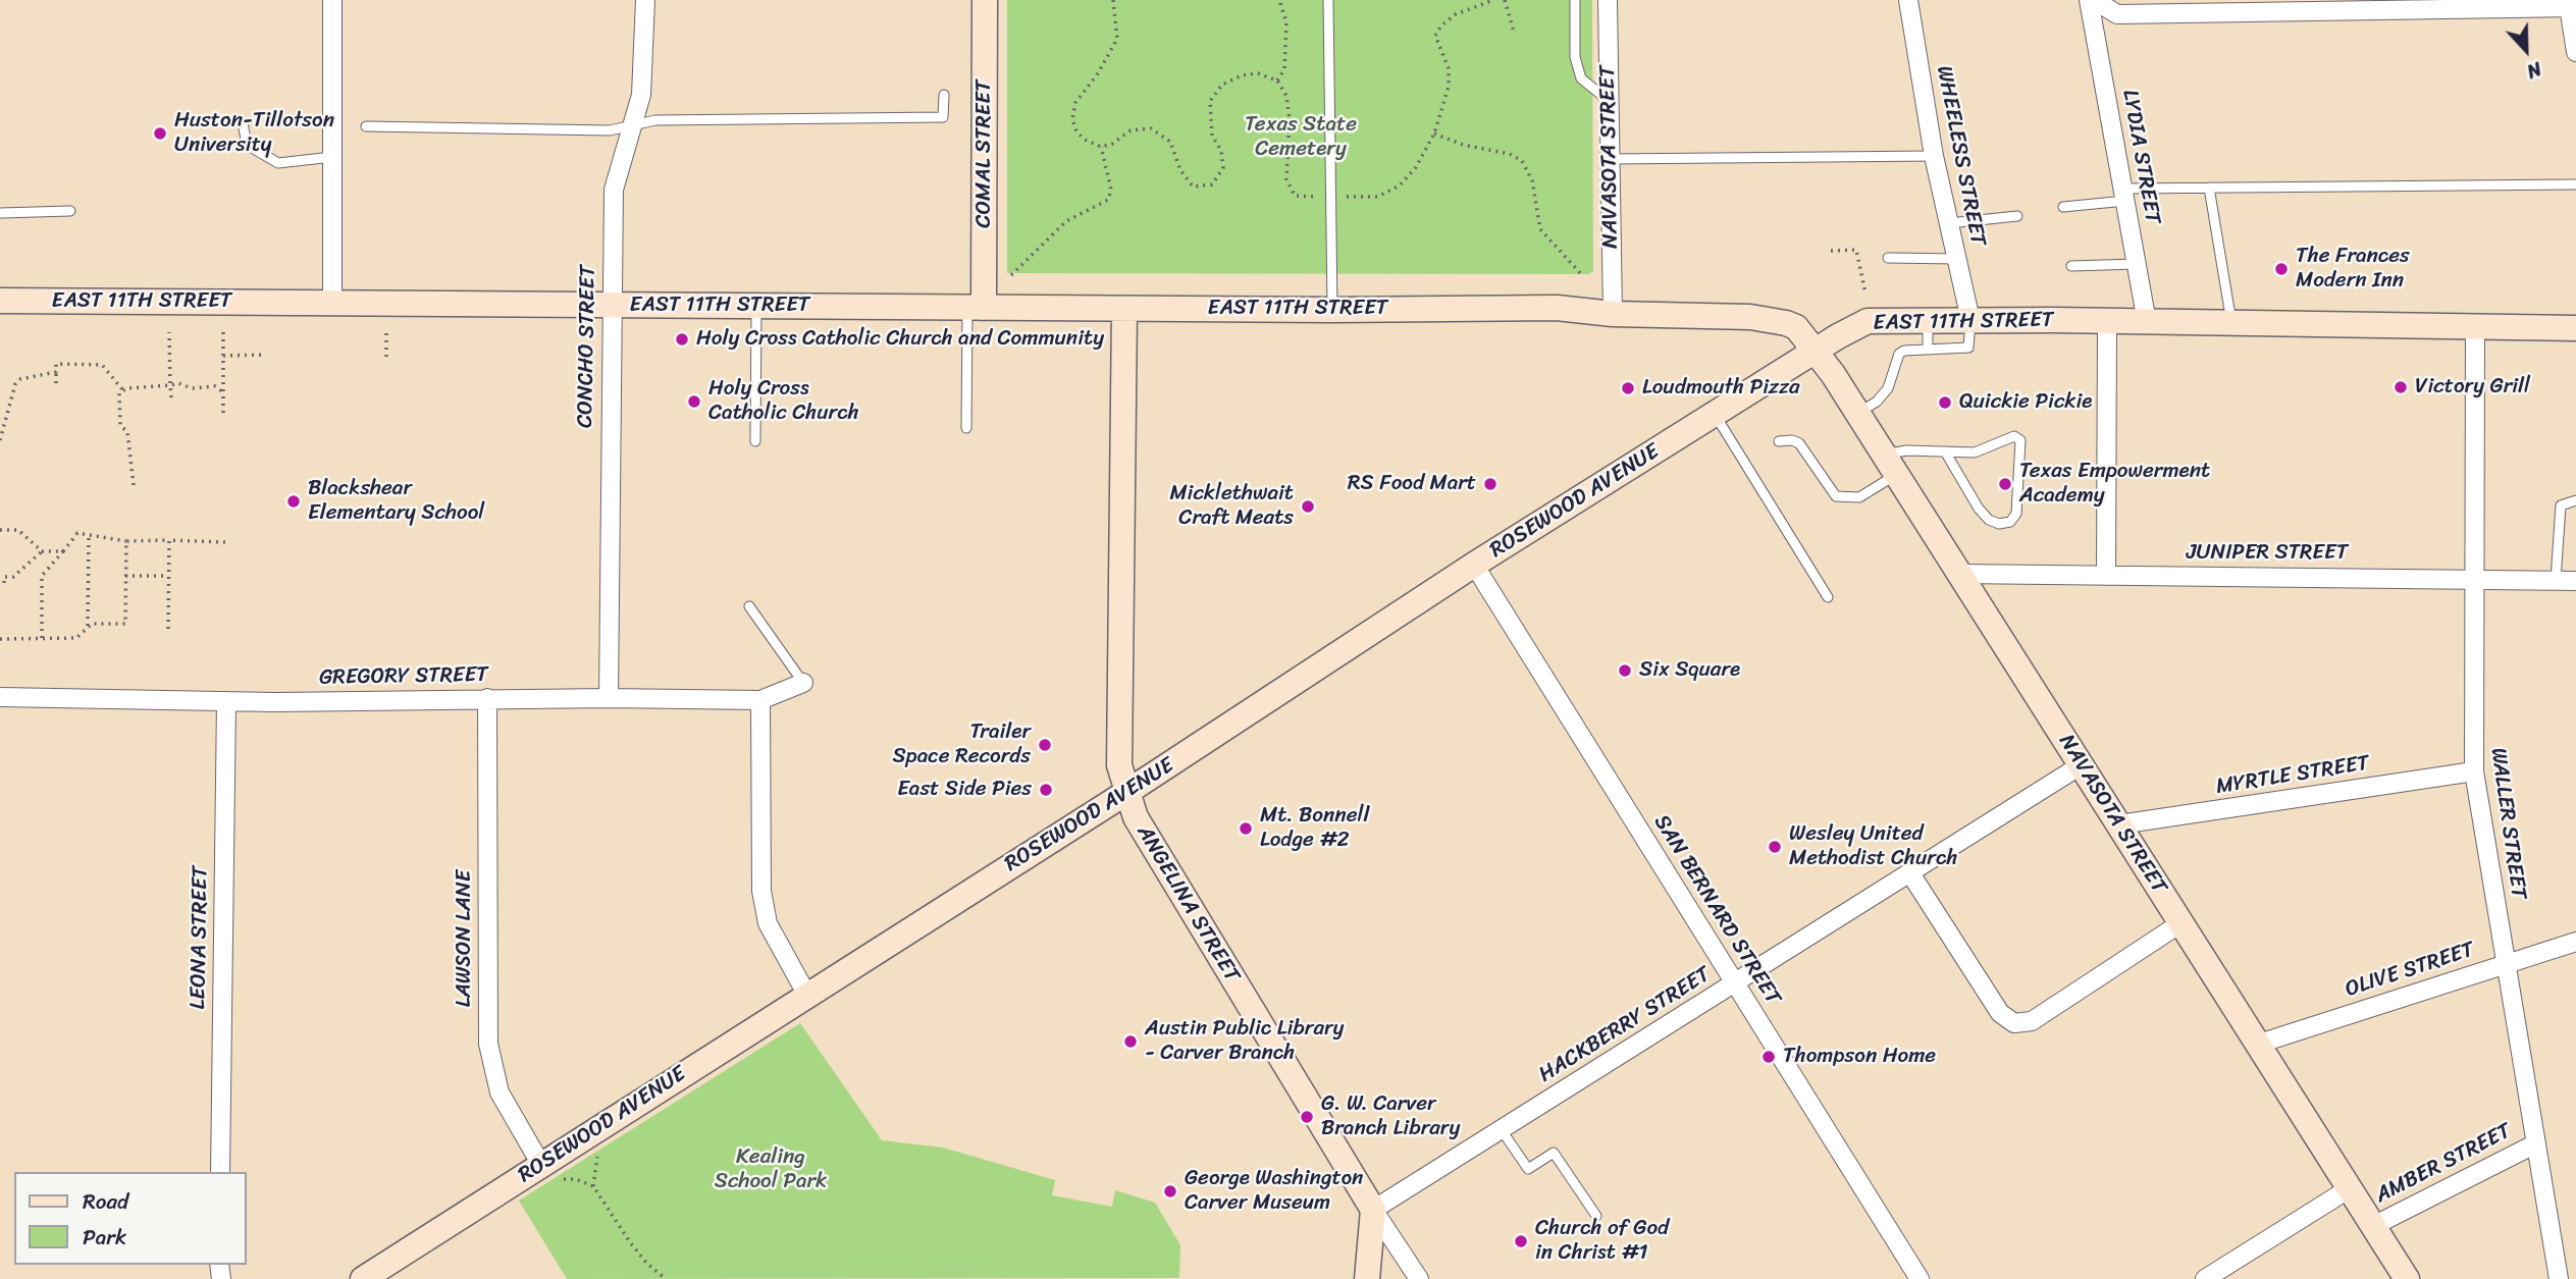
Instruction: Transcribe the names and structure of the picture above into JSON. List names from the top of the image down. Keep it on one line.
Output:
{"streets":{"street":["COMAL STREET","WHEELESS STREET","NAVASOTA STREET","LYDIA STREET","EAST 11TH STREET","CONCHO STREET","ROSEWOOD AVENUE","JUNIPER STREET","GREGORY STREET","MYRTLE STREET","WALLER STREET","ANGELINA STREET","SAN BERNARD STREET","LEONA STREET","LAWSON LANE","OLIVE STREET","HACKBERRY STREET","AMBER STREET"]},"crossings":[["COMAL STREET","EAST 11TH STREET"],["WHEELESS STREET","EAST 11TH STREET"],["NAVASOTA STREET","EAST 11TH STREET"],["NAVASOTA STREET","ROSEWOOD AVENUE"],["NAVASOTA STREET","JUNIPER STREET"],["NAVASOTA STREET","MYRTLE STREET"],["NAVASOTA STREET","OLIVE STREET"],["NAVASOTA STREET","HACKBERRY STREET"],["NAVASOTA STREET","AMBER STREET"],["LYDIA STREET","EAST 11TH STREET"],["EAST 11TH STREET","CONCHO STREET"],["EAST 11TH STREET","ROSEWOOD AVENUE"],["EAST 11TH STREET","WALLER STREET"],["EAST 11TH STREET","ANGELINA STREET"],["CONCHO STREET","GREGORY STREET"],["ROSEWOOD AVENUE","ANGELINA STREET"],["ROSEWOOD AVENUE","SAN BERNARD STREET"],["ROSEWOOD AVENUE","LAWSON LANE"],["JUNIPER STREET","WALLER STREET"],["GREGORY STREET","LEONA STREET"],["GREGORY STREET","LAWSON LANE"],["MYRTLE STREET","WALLER STREET"],["WALLER STREET","OLIVE STREET"],["WALLER STREET","AMBER STREET"],["ANGELINA STREET","HACKBERRY STREET"],["SAN BERNARD STREET","HACKBERRY STREET"]],"parks":["Texas State Cemetery","Kealing School Park"],"places":["Huston-Tillotson University","The Frances Modern Inn","Holy Cross Catholic Church and Community","Victory Grill","Loudmouth Pizza","Holy Cross Catholic Church","Quickie Pickie","RS Food Mart","Texas Empowerment Academy","Blackshear Elementary School","Micklethwait Craft Meats","Six Square","Trailer Space Records","East Side Pies","Mt. Bonnell Lodge #2","Wesley United Methodist Church","Austin Public Library - Carver Branch","Thompson Home","G. W. Carver Branch Library","George Washington Carver Museum","Church of God in Christ #1"],"legend":["Road","Park"],"north":"bottom"}
